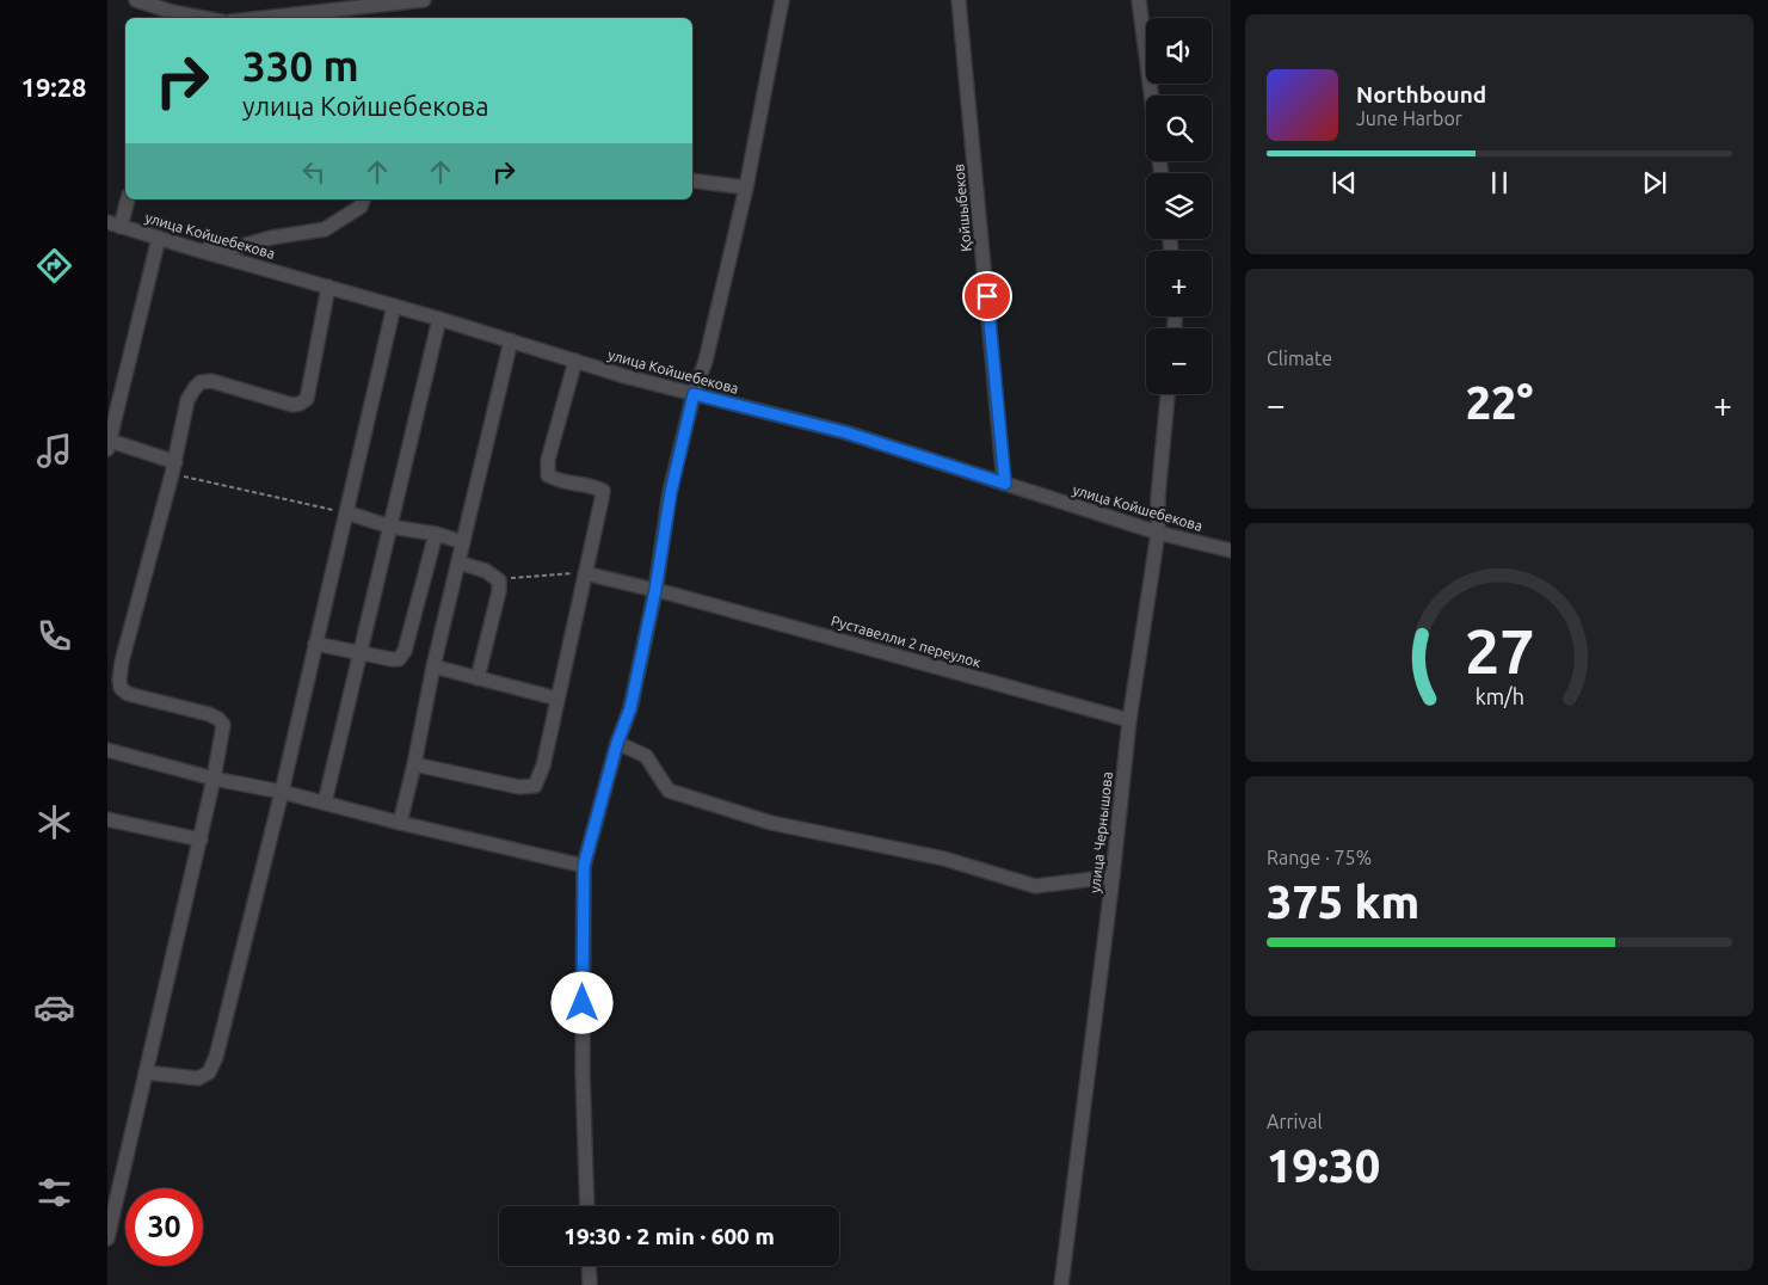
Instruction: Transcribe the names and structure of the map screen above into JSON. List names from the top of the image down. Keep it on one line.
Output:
{"streets":{"street":["Қойшыбеков","улица Койшебекова","Руставелли 2 переулок","улица Чернышова"]},"crossings":[["Қойшыбеков","улица Койшебекова"],["улица Койшебекова","улица Чернышова"],["Руставелли 2 переулок","улица Чернышова"]],"page":{"tabs":"19:28","map_buttons":["+","−"],"turn":["330 m","улица Койшебекова"],"song":["Northbound","June Harbor"],"tile":["Climate",["Range · 75%","375 km"],["Arrival","19:30"]],"heat":["−","22°","+"],"limit":"30","trip":"19:30 · 2 min · 600 m","gauge":["27","km/h"]}}
